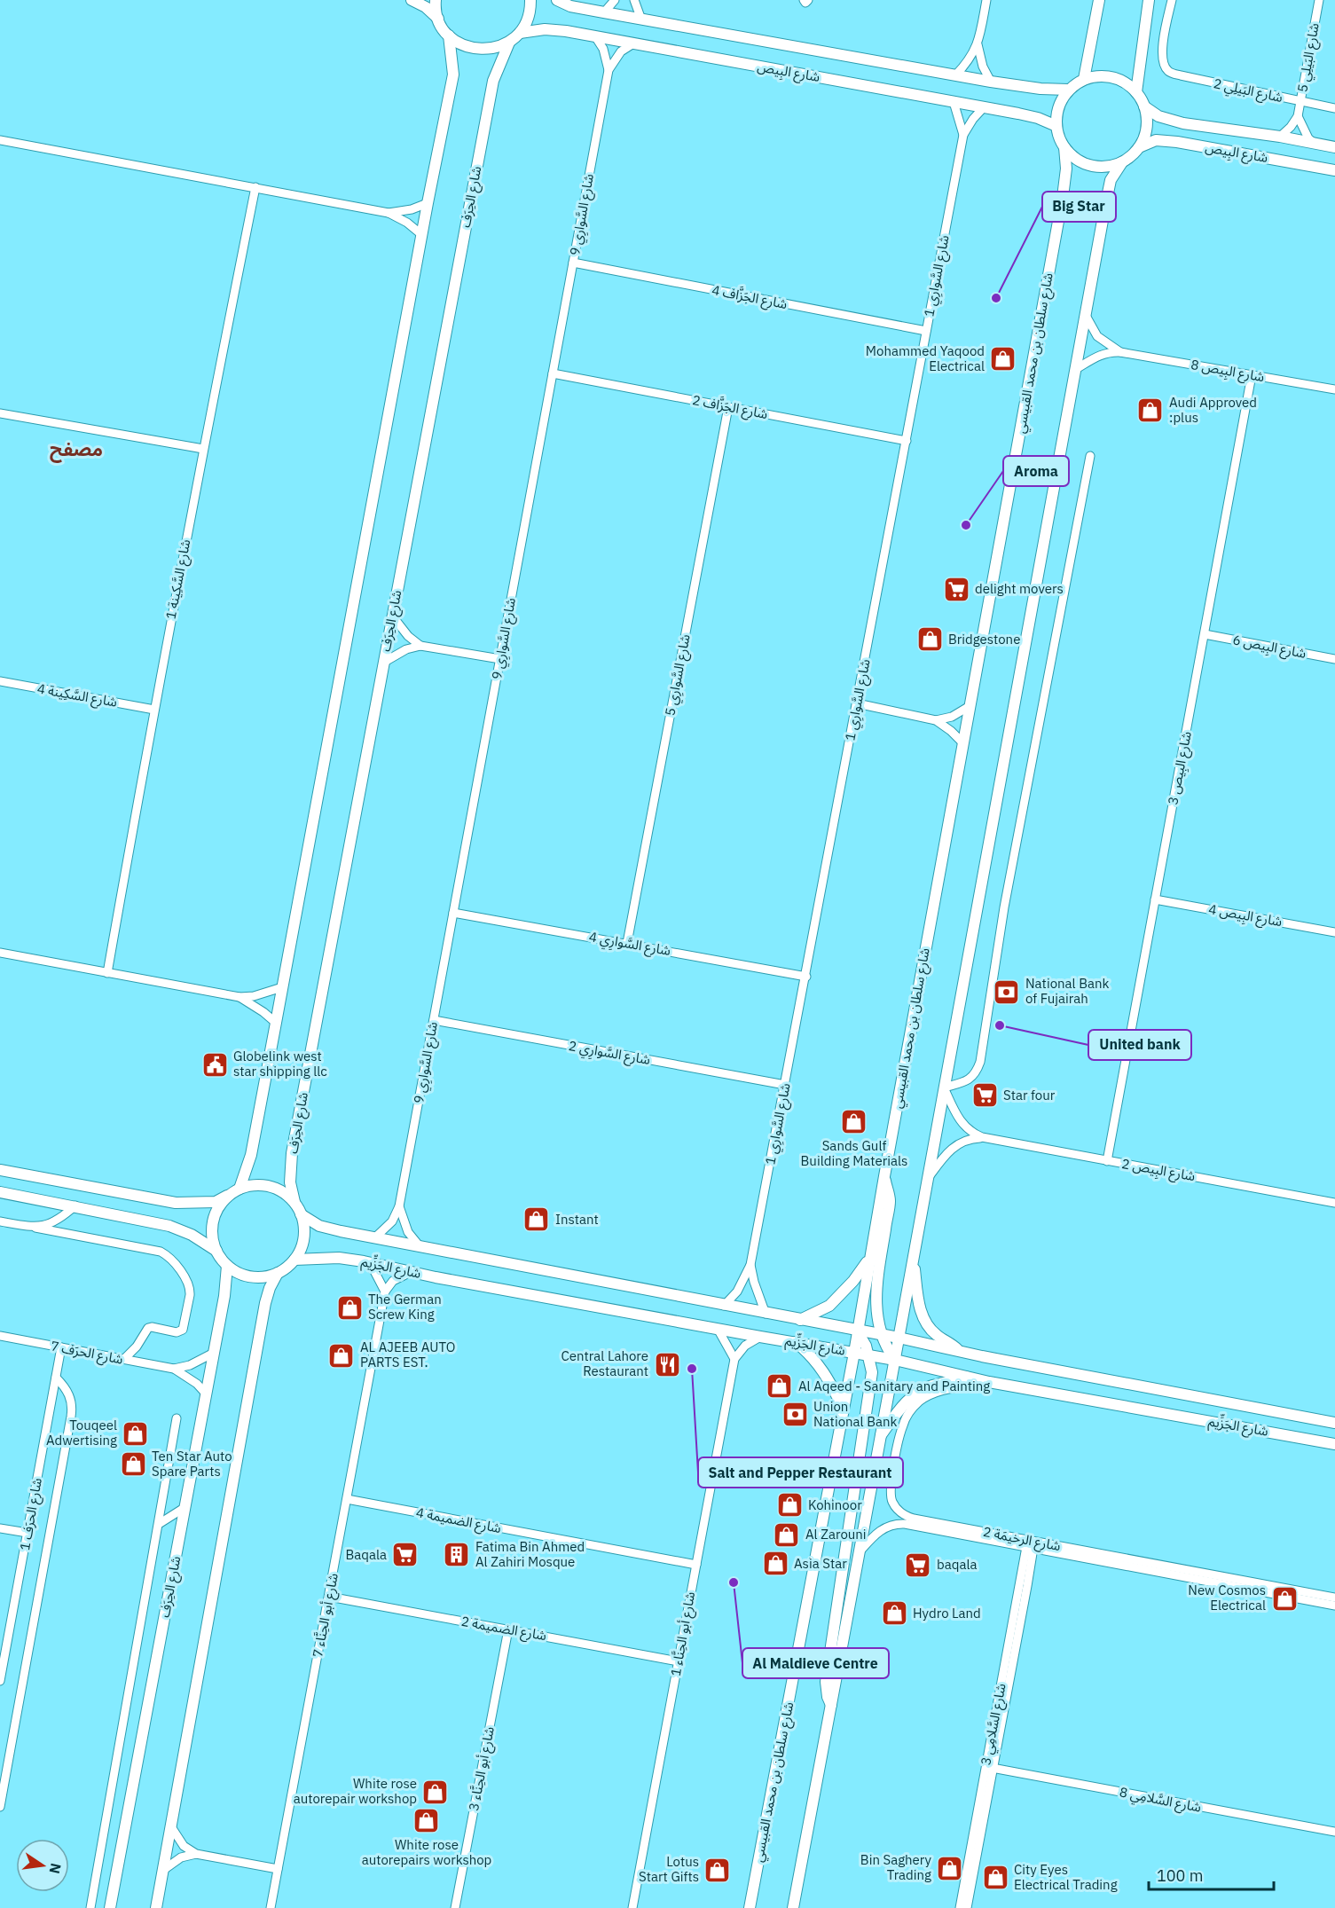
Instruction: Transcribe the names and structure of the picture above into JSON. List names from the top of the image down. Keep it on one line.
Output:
{"streets":{"street":["شارع البَيلِي 5","شارع البِيص","شارع البَيلِي 2","شارع الحِرَف","شارع السَّوارِي 9","شارع السَّوارِي 1","شارع الجَزَّاف 4","شارع سلطان بن محمد القبيسي","شارع البِيص 8","شارع الجَزَّاف 2","شارع السَّكِينة 1","شارع البِيص 6","شارع السَّوارِي 5","شارع السَّكِينة 4","شارع البِيص 3","شارع البِيص 4","شارع السَّوارِي 4","شارع السَّوارِي 2","شارع البِيص 2","شارع الجَزِّيم","شارع الحرَف 7","شارع الحرَف 1","شارع الضميمة 4","شارع الرخيمَة 2","شارع أبو الحِنَّاء 7","شارع الضميمة 2","شارع أبو الحِنَّاء 1","شارع السَّلامِي 3","شارع أبو الحِنَّاء 3","شارع السَّلامِي 8"]},"crossings":[["شارع البَيلِي 5","شارع البَيلِي 2"],["شارع البِيص","شارع السَّوارِي 9"],["شارع البِيص","شارع السَّوارِي 1"],["شارع البِيص","شارع سلطان بن محمد القبيسي"],["شارع الحِرَف","شارع الجَزِّيم"],["شارع الحِرَف","شارع الحرَف 7"],["شارع السَّوارِي 9","شارع الجَزَّاف 4"],["شارع السَّوارِي 9","شارع الجَزَّاف 2"],["شارع السَّوارِي 9","شارع السَّوارِي 4"],["شارع السَّوارِي 9","شارع السَّوارِي 2"],["شارع السَّوارِي 9","شارع الجَزِّيم"],["شارع السَّوارِي 1","شارع الجَزَّاف 4"],["شارع السَّوارِي 1","شارع الجَزَّاف 2"],["شارع السَّوارِي 1","شارع السَّوارِي 4"],["شارع السَّوارِي 1","شارع السَّوارِي 2"],["شارع السَّوارِي 1","شارع الجَزِّيم"],["شارع سلطان بن محمد القبيسي","شارع الجَزِّيم"],["شارع البِيص 8","شارع البِيص 3"],["شارع الجَزَّاف 2","شارع السَّوارِي 5"],["شارع السَّكِينة 1","شارع السَّكِينة 4"],["شارع البِيص 6","شارع البِيص 3"],["شارع السَّوارِي 5","شارع السَّوارِي 4"],["شارع البِيص 3","شارع البِيص 4"],["شارع البِيص 3","شارع البِيص 2"],["شارع الجَزِّيم","شارع الرخيمَة 2"],["شارع الحرَف 7","شارع الحرَف 1"],["شارع الضميمة 4","شارع أبو الحِنَّاء 7"],["شارع الضميمة 4","شارع أبو الحِنَّاء 1"],["شارع الرخيمَة 2","شارع السَّلامِي 3"],["شارع أبو الحِنَّاء 7","شارع الضميمة 2"],["شارع الضميمة 2","شارع أبو الحِنَّاء 1"],["شارع الضميمة 2","شارع أبو الحِنَّاء 3"],["شارع السَّلامِي 3","شارع السَّلامِي 8"]],"districts":["مصفح"],"places":{"other":["Big Star","Aroma","United bank","Salt and Pepper Restaurant","Al Maldieve Centre"],"shop":["Mohammed Yaqood Electrical","Audi Approved :plus","Bridgestone","Sands Gulf Building Materials","Instant","The German Screw King","AL AJEEB AUTO PARTS EST.","Al Aqeed - Sanitary and Painting","Touqeel Adwertising","Ten Star Auto Spare Parts","Kohinoor","Al Zarouni","Asia Star","New Cosmos Electrical","Hydro Land","White rose autorepair workshop","White rose autorepairs workshop","Bin Saghery Trading","Lotus Start Gifts","City Eyes Electrical Trading"],"supermarket":["delight movers","Star four","Baqala","baqala"],"bank":["National Bank of Fujairah","Union National Bank"],"public building":["Globelink west star shipping llc"],"restaurant":["Central Lahore Restaurant"],"building":["Fatima Bin Ahmed Al Zahiri Mosque"]},"scale_bar":"100 m","north":"right"}
